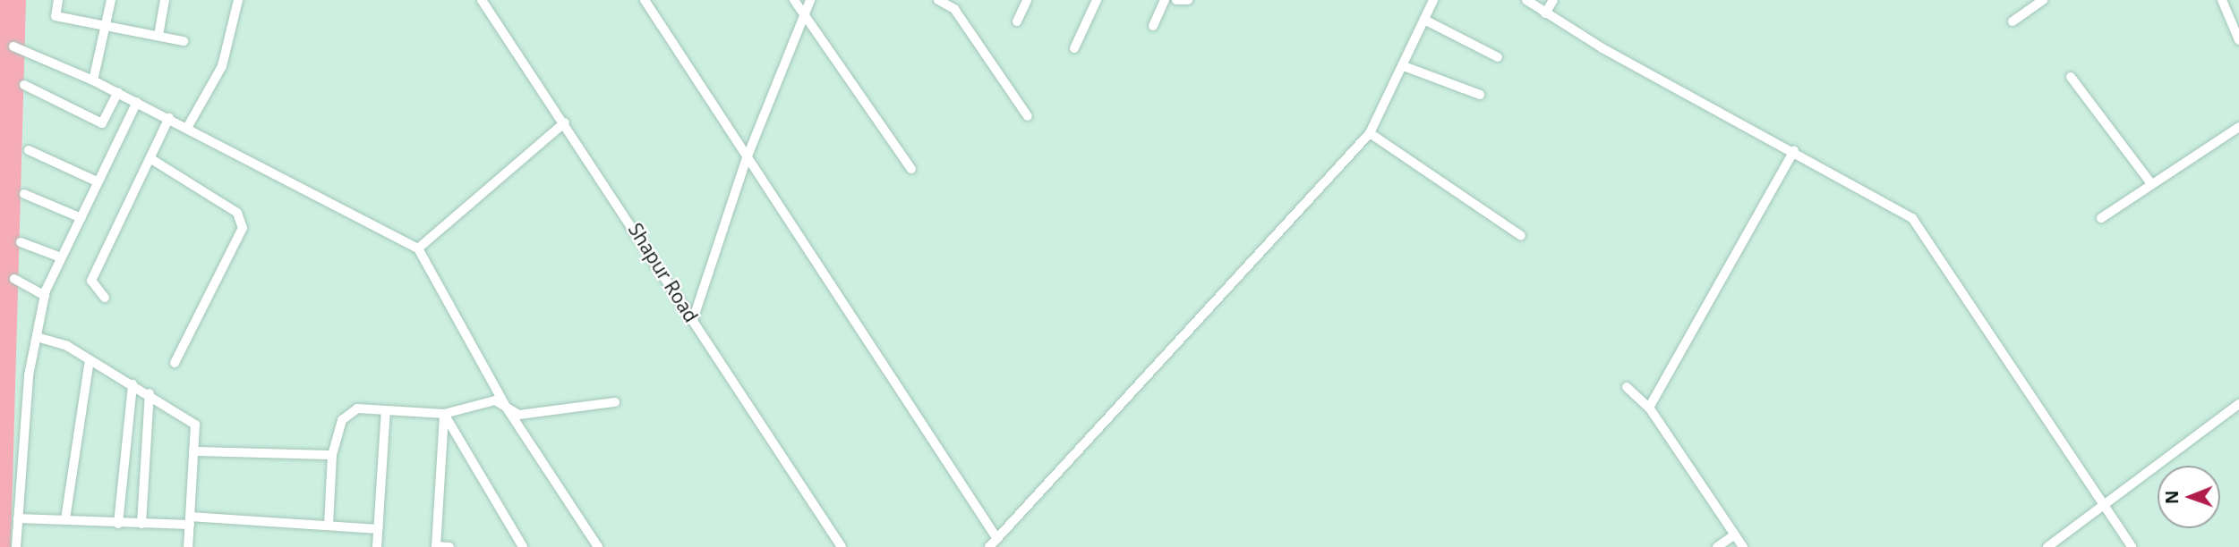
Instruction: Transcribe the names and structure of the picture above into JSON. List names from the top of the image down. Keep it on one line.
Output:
{"streets":{"street":["Shapur Road"]},"north":"left"}
